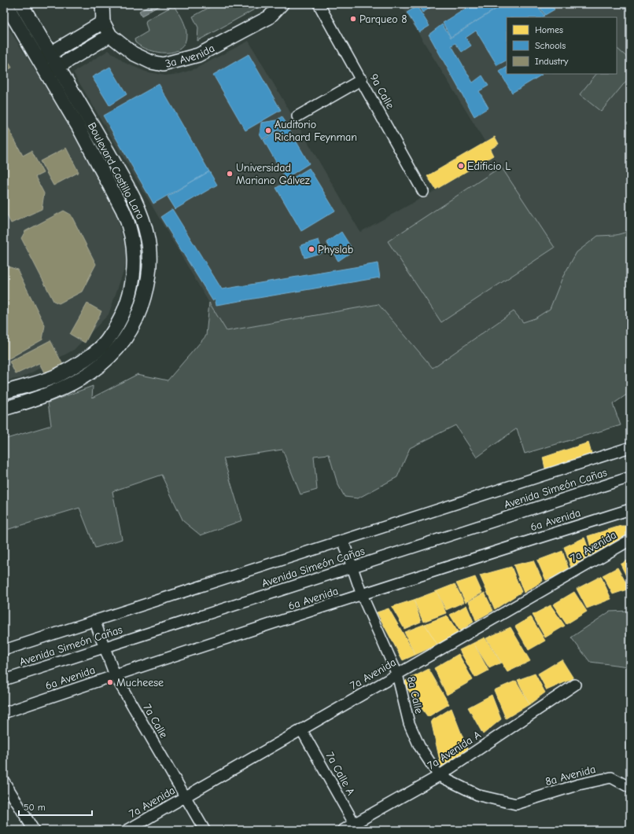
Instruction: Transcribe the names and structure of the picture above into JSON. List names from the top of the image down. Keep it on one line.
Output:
{"streets":{"street":["3a Avenida","9a Calle","Boulevard Castillo Lara","Avenida Simeón Cañas","6a Avenida","7a Avenida","8a Calle","7a Calle","7a Avenida A","7a Calle A","8a Avenida"]},"crossings":[["Avenida Simeón Cañas","8a Calle"],["Avenida Simeón Cañas","7a Calle"],["6a Avenida","8a Calle"],["6a Avenida","7a Calle"],["7a Avenida","8a Calle"],["7a Avenida","7a Calle"],["7a Avenida","7a Calle A"],["8a Calle","7a Avenida A"],["8a Calle","8a Avenida"],["7a Avenida A","7a Calle A"],["7a Avenida A","8a Avenida"]],"places":["Parqueo 8","Auditorio Richard Feynman","Edificio L","Universidad Mariano Gálvez","Physlab","Mucheese"],"legend":["Homes","Schools","Industry"],"scale_bar":"50 m"}
